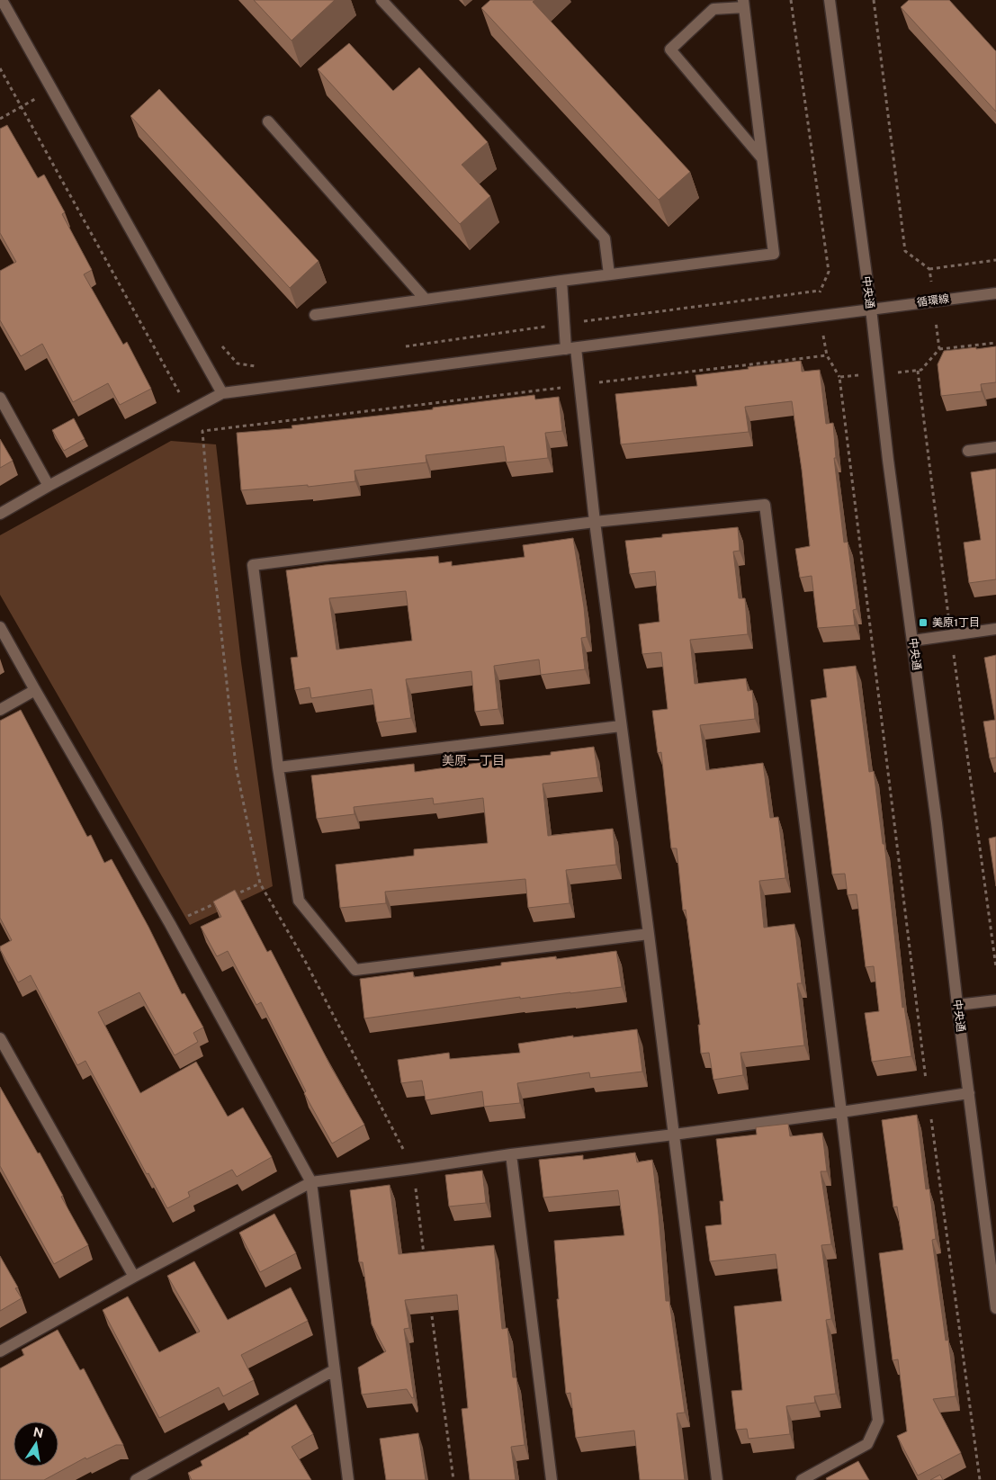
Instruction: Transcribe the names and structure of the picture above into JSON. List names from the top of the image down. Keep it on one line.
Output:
{"streets":{"street":["中央通","循環線"]},"crossings":[["中央通","循環線"]],"districts":["美原一丁目"],"places":{"transit":["美原1丁目"]},"north":"top"}
